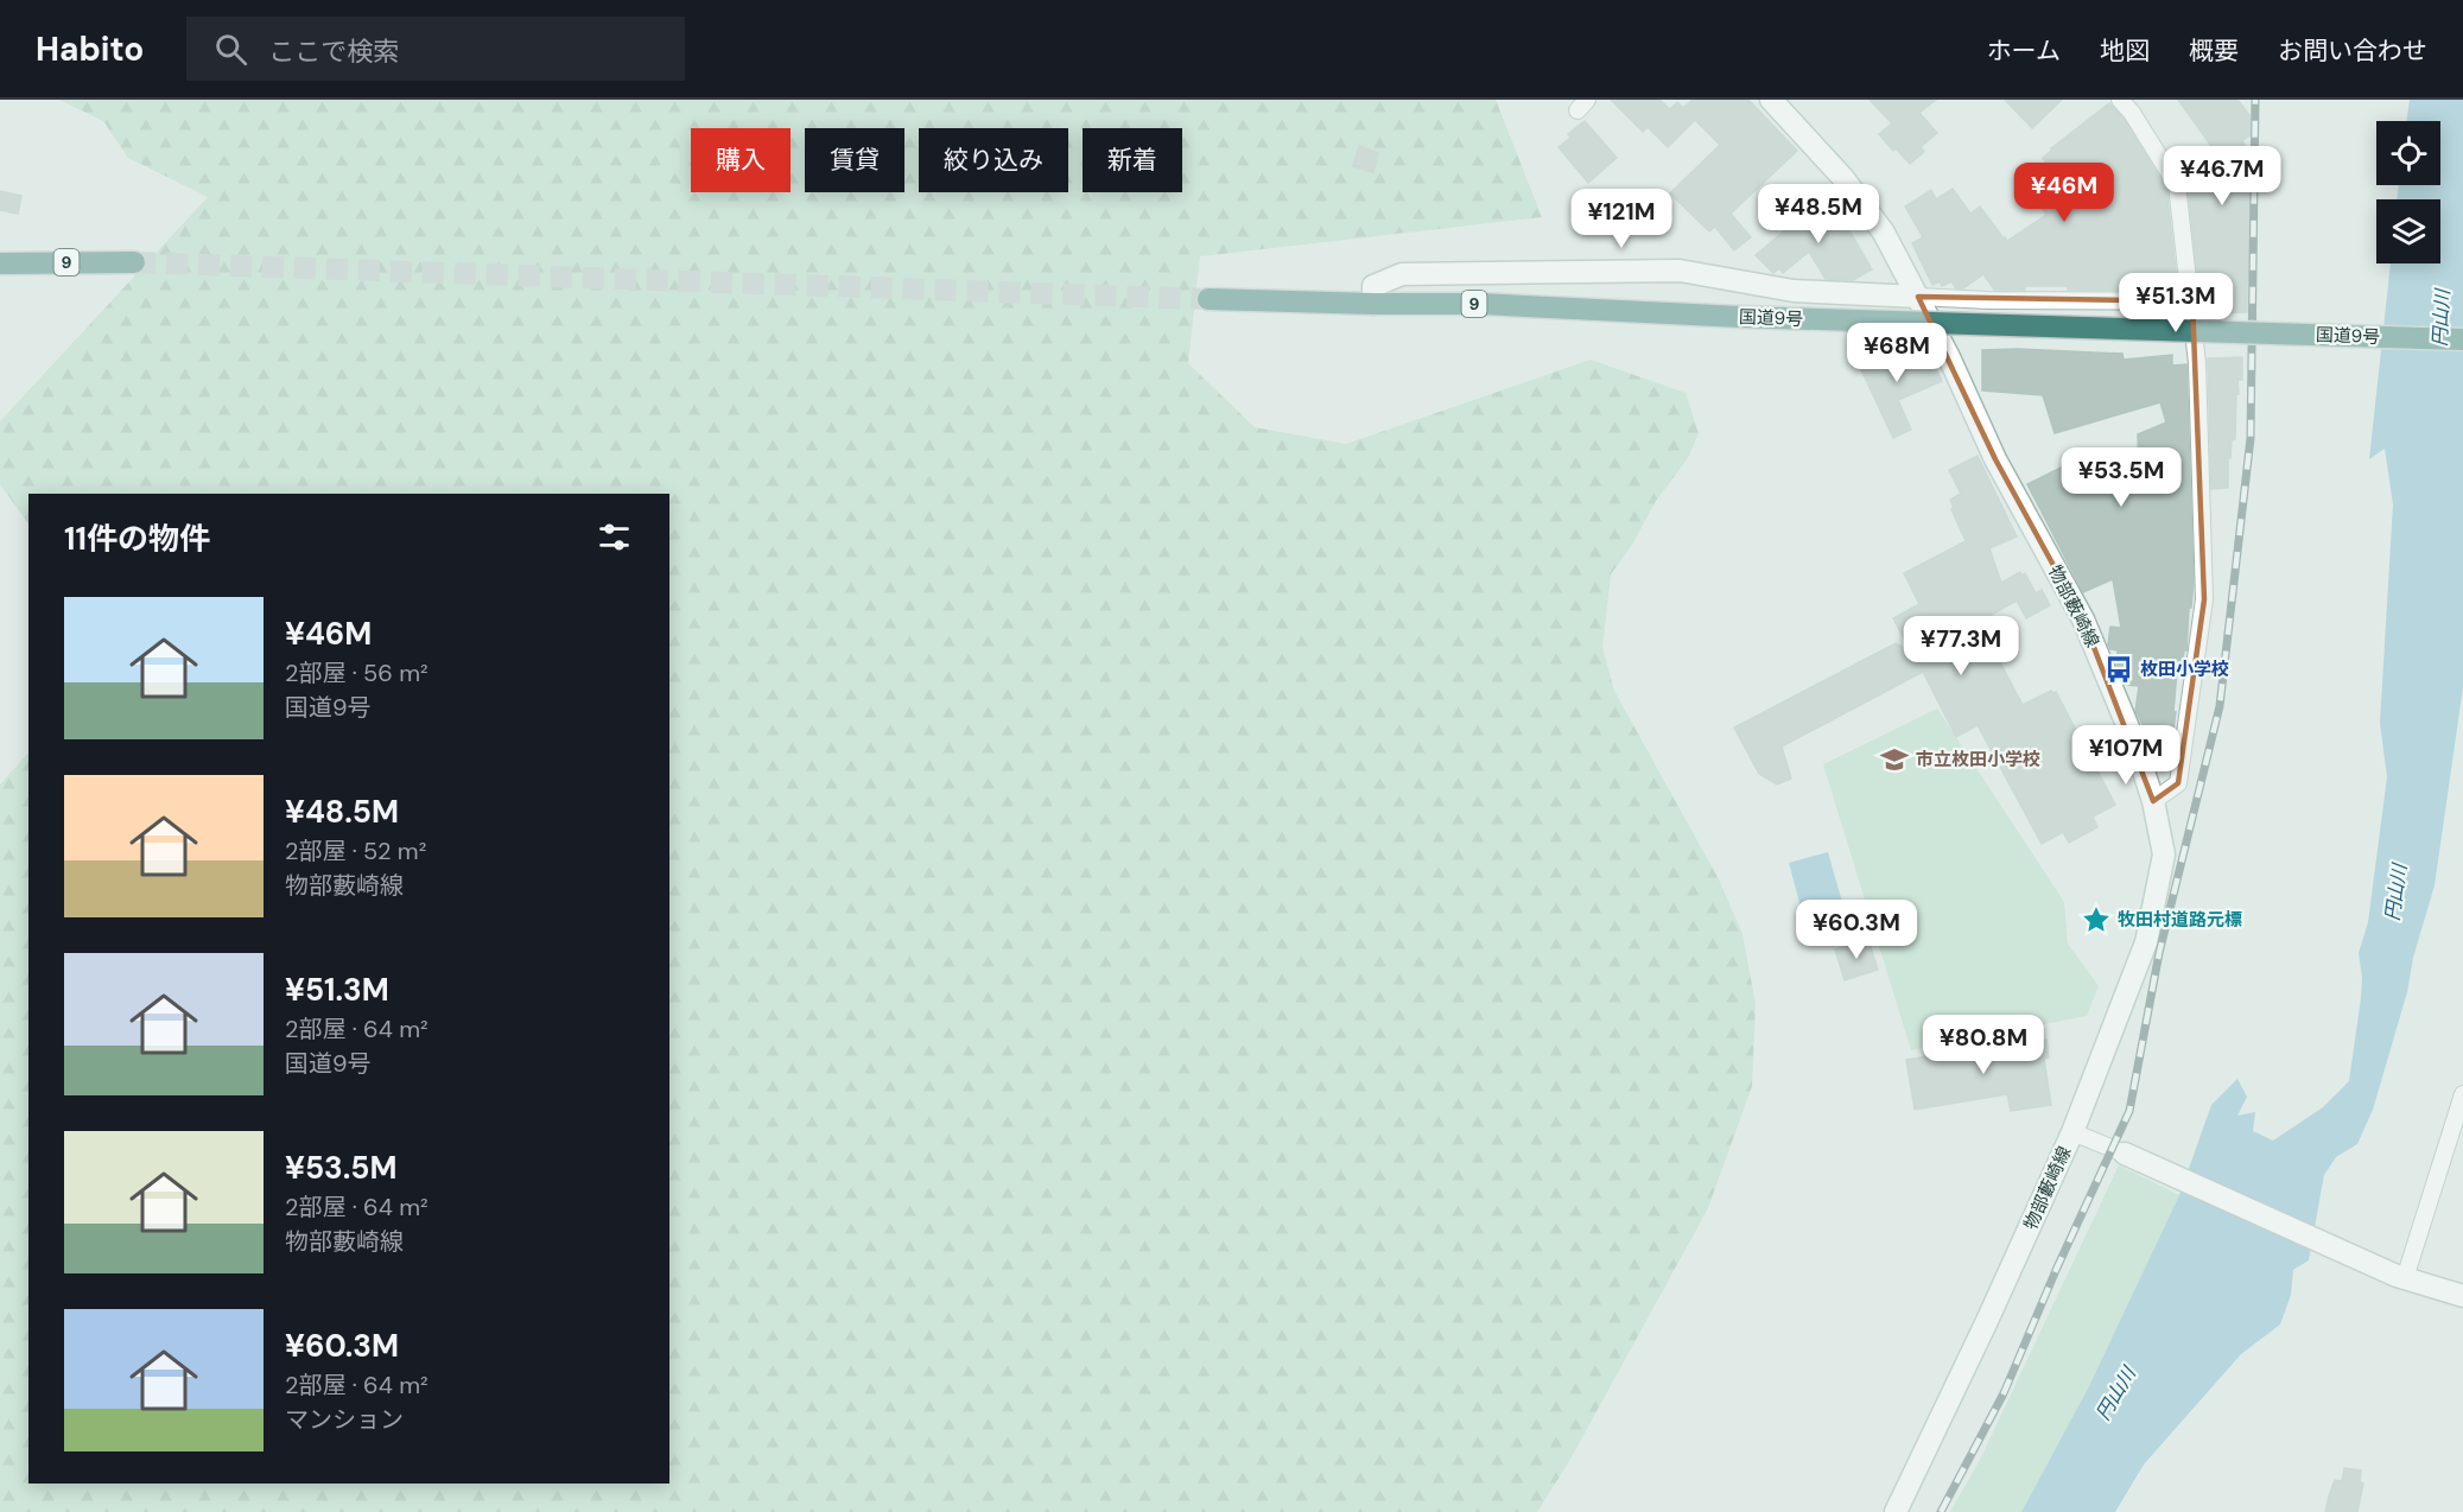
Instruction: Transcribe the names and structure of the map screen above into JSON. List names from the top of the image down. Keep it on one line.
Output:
{"streets":{"highway":["9","国道9号"],"main road":["物部藪崎線"]},"water":["円山川"],"places":{"bus stop":["枚田小学校"],"school or university":["市立枚田小学校"],"place":["牧田村道路元標"]},"page":{"header":"Habito","search":"ここで検索","nav":["ホーム","地図","概要","お問い合わせ"],"chip":["購入","賃貸","絞り込み","新着"],"price":["¥46.7M","¥46M","¥48.5M","¥121M","¥51.3M","¥68M","¥53.5M","¥77.3M","¥107M","¥60.3M","¥80.8M"],"heading":"11件の物件","list":[{"name":"¥46M","note":"2部屋 · 56 m² · 国道9号"},{"name":"¥48.5M","note":"2部屋 · 52 m² · 物部藪崎線"},{"name":"¥51.3M","note":"2部屋 · 64 m² · 国道9号"},{"name":"¥53.5M","note":"2部屋 · 64 m² · 物部藪崎線"},{"name":"¥60.3M","note":"2部屋 · 64 m² · マンション"}]}}
